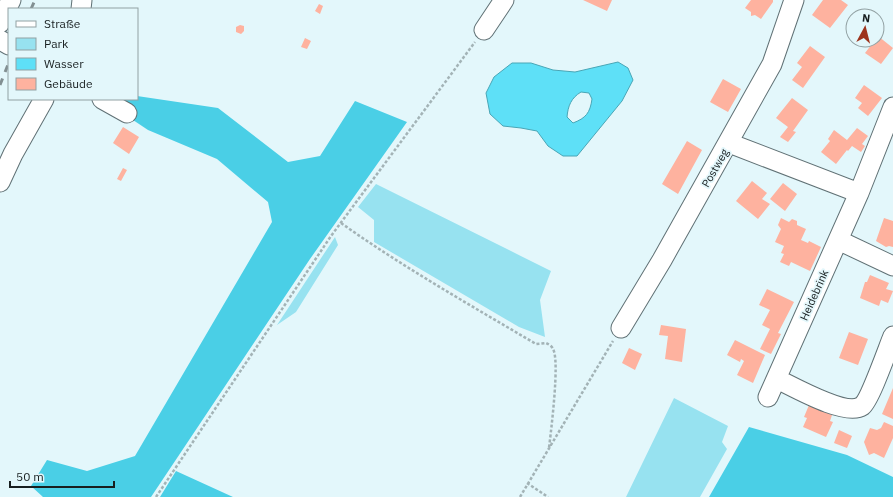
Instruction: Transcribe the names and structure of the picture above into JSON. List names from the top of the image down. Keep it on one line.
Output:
{"streets":{"street":["Postweg","Heidebrink"]},"legend":["Straße","Park","Wasser","Gebäude"],"scale_bar":"50 m","north":"top"}
